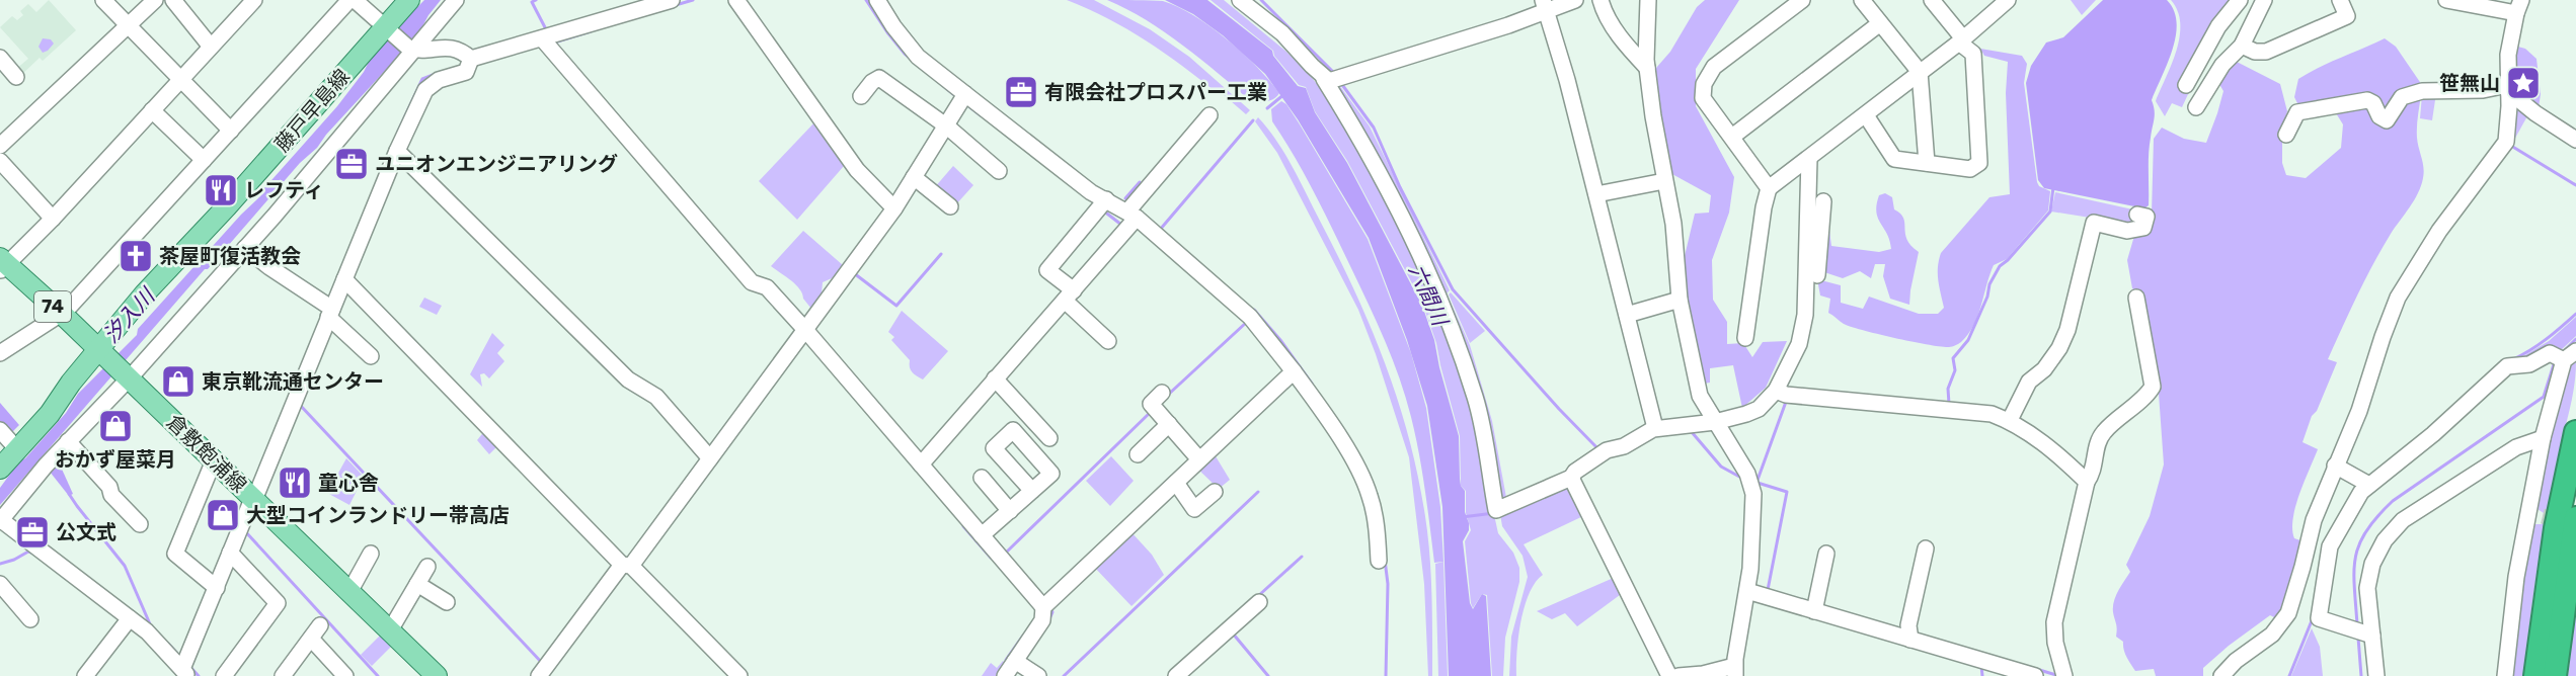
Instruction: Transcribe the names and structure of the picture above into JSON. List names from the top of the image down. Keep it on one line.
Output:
{"streets":{"main road":["藤戸早島線","74","倉敷飽浦線"]},"crossings":[["藤戸早島線","倉敷飽浦線"]],"water":["六間川","汐入川"],"places":{"place":["笹無山"],"office":["有限会社プロスパー工業","ユニオンエンジニアリング","公文式"],"restaurant":["レフティ","童心舎"],"church":["茶屋町復活教会"],"shop":["東京靴流通センター","おかず屋菜月","大型コインランドリー帯高店"]}}
